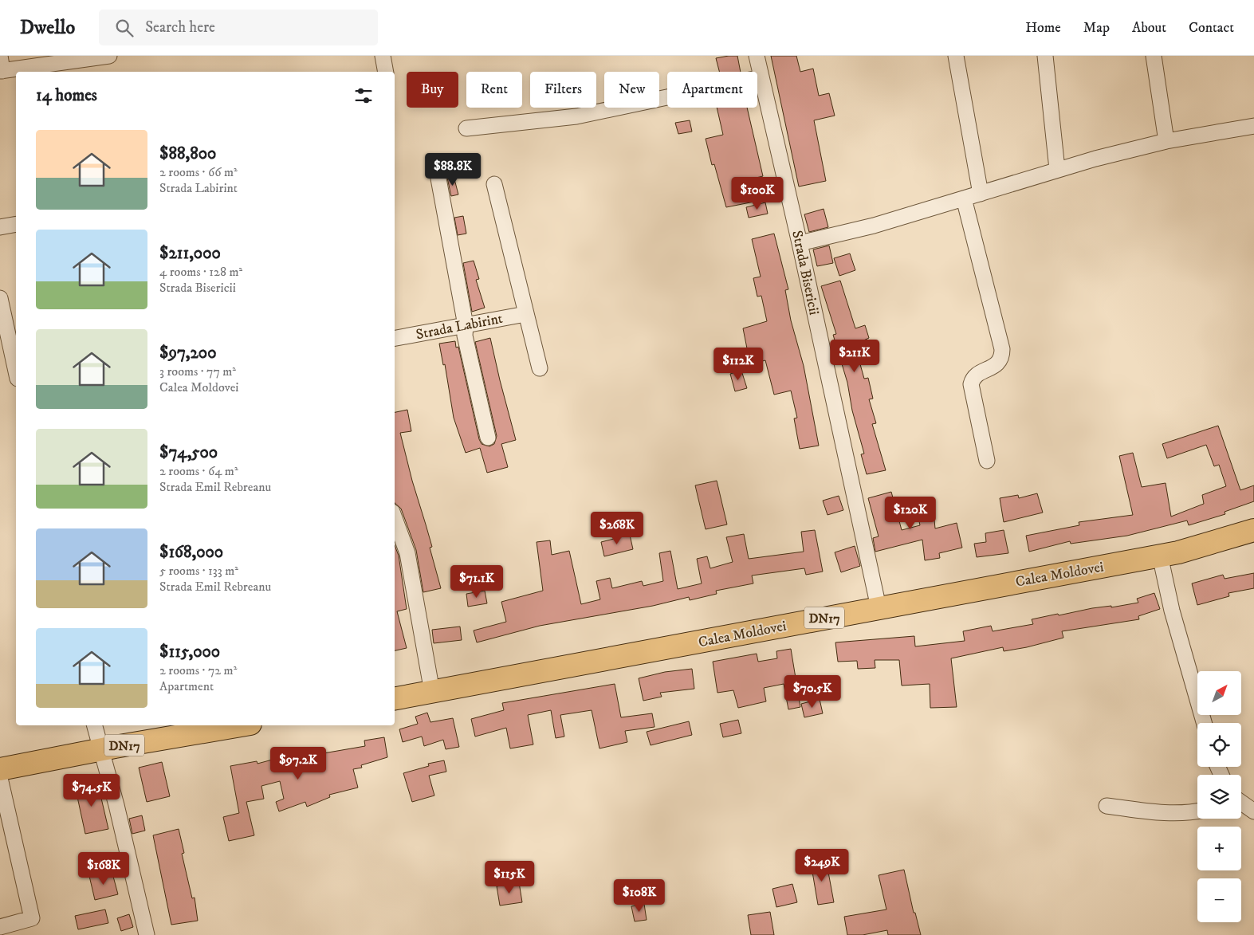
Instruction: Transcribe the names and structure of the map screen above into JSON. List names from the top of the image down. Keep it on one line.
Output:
{"streets":{"highway":["Calea Moldovei","DN17"],"street":["Strada Bisericii","Strada Labirint"]},"crossings":[["Strada Bisericii","Calea Moldovei"]],"north":"top right","page":{"header":"Dwello","search":"Search here","nav":["Home","Map","About","Contact"],"chip":["Buy","Rent","Filters","New","Apartment"],"heading":"14 homes","list":[{"name":"$88,800","note":"2 rooms · 66 m² · Strada Labirint"},{"name":"$211,000","note":"4 rooms · 128 m² · Strada Bisericii"},{"name":"$97,200","note":"3 rooms · 77 m² · Calea Moldovei"},{"name":"$74,500","note":"2 rooms · 64 m² · Strada Emil Rebreanu"},{"name":"$168,000","note":"5 rooms · 133 m² · Strada Emil Rebreanu"},{"name":"$115,000","note":"2 rooms · 72 m² · Apartment"}],"price":["$88.8K","$100K","$211K","$112K","$120K","$268K","$71.1K","$70.5K","$97.2K","$74.5K","$249K","$168K","$115K","$108K"],"map_buttons":["+","−"]}}
